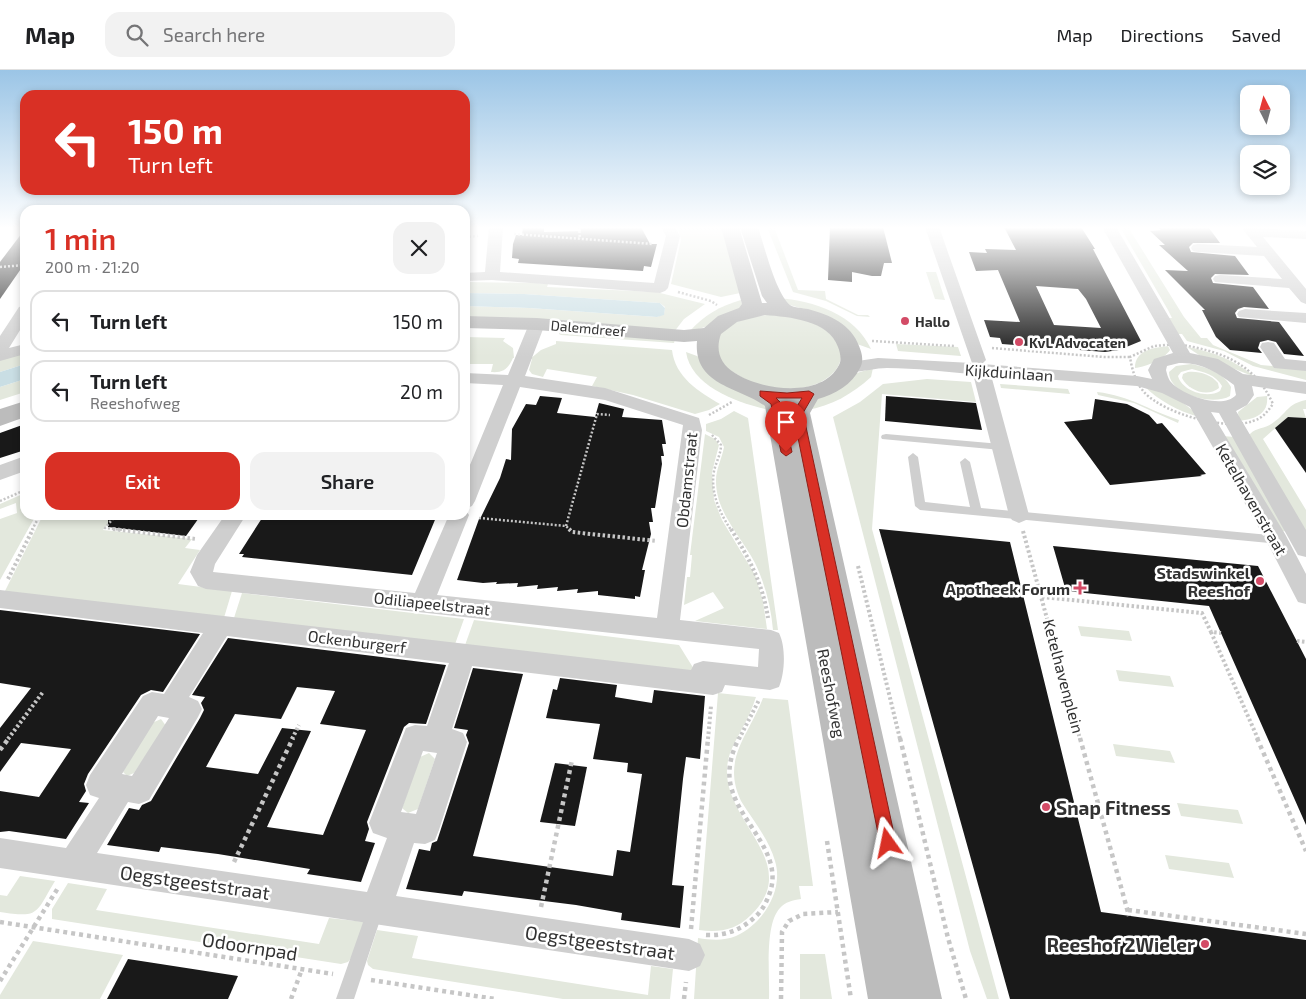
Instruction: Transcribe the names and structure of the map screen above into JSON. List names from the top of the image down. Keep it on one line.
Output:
{"streets":{"street":["Dalemdreef","Kijkduinlaan","Obdamstraat","Ketelhavenstraat","Odiliapeelstraat","Ockenburgerf","Reeshofweg","Oegstgeeststraat"],"path":["Ketelhavenplein","Odoornpad"]},"crossings":[["Dalemdreef","Kijkduinlaan"],["Dalemdreef","Reeshofweg"],["Kijkduinlaan","Reeshofweg"],["Obdamstraat","Odiliapeelstraat"],["Odiliapeelstraat","Ockenburgerf"],["Ockenburgerf","Oegstgeeststraat"]],"places":{"other":["Hallo","KvL Advocaten","Stadswinkel Reeshof","Snap Fitness","Reeshof 2Wieler"],"health":["Apotheek Forum"]},"north":"top","page":{"header":"Map","search":"Search here","nav":["Map","Directions","Saved"],"turn":["150 m","Turn left"],"heading":["1 min","200 m · 21:20"],"list":[{"name":"Turn left","value":"150 m"},{"name":"Turn left","note":"Reeshofweg","value":"20 m"}],"buttons":["Exit","Share"]}}
